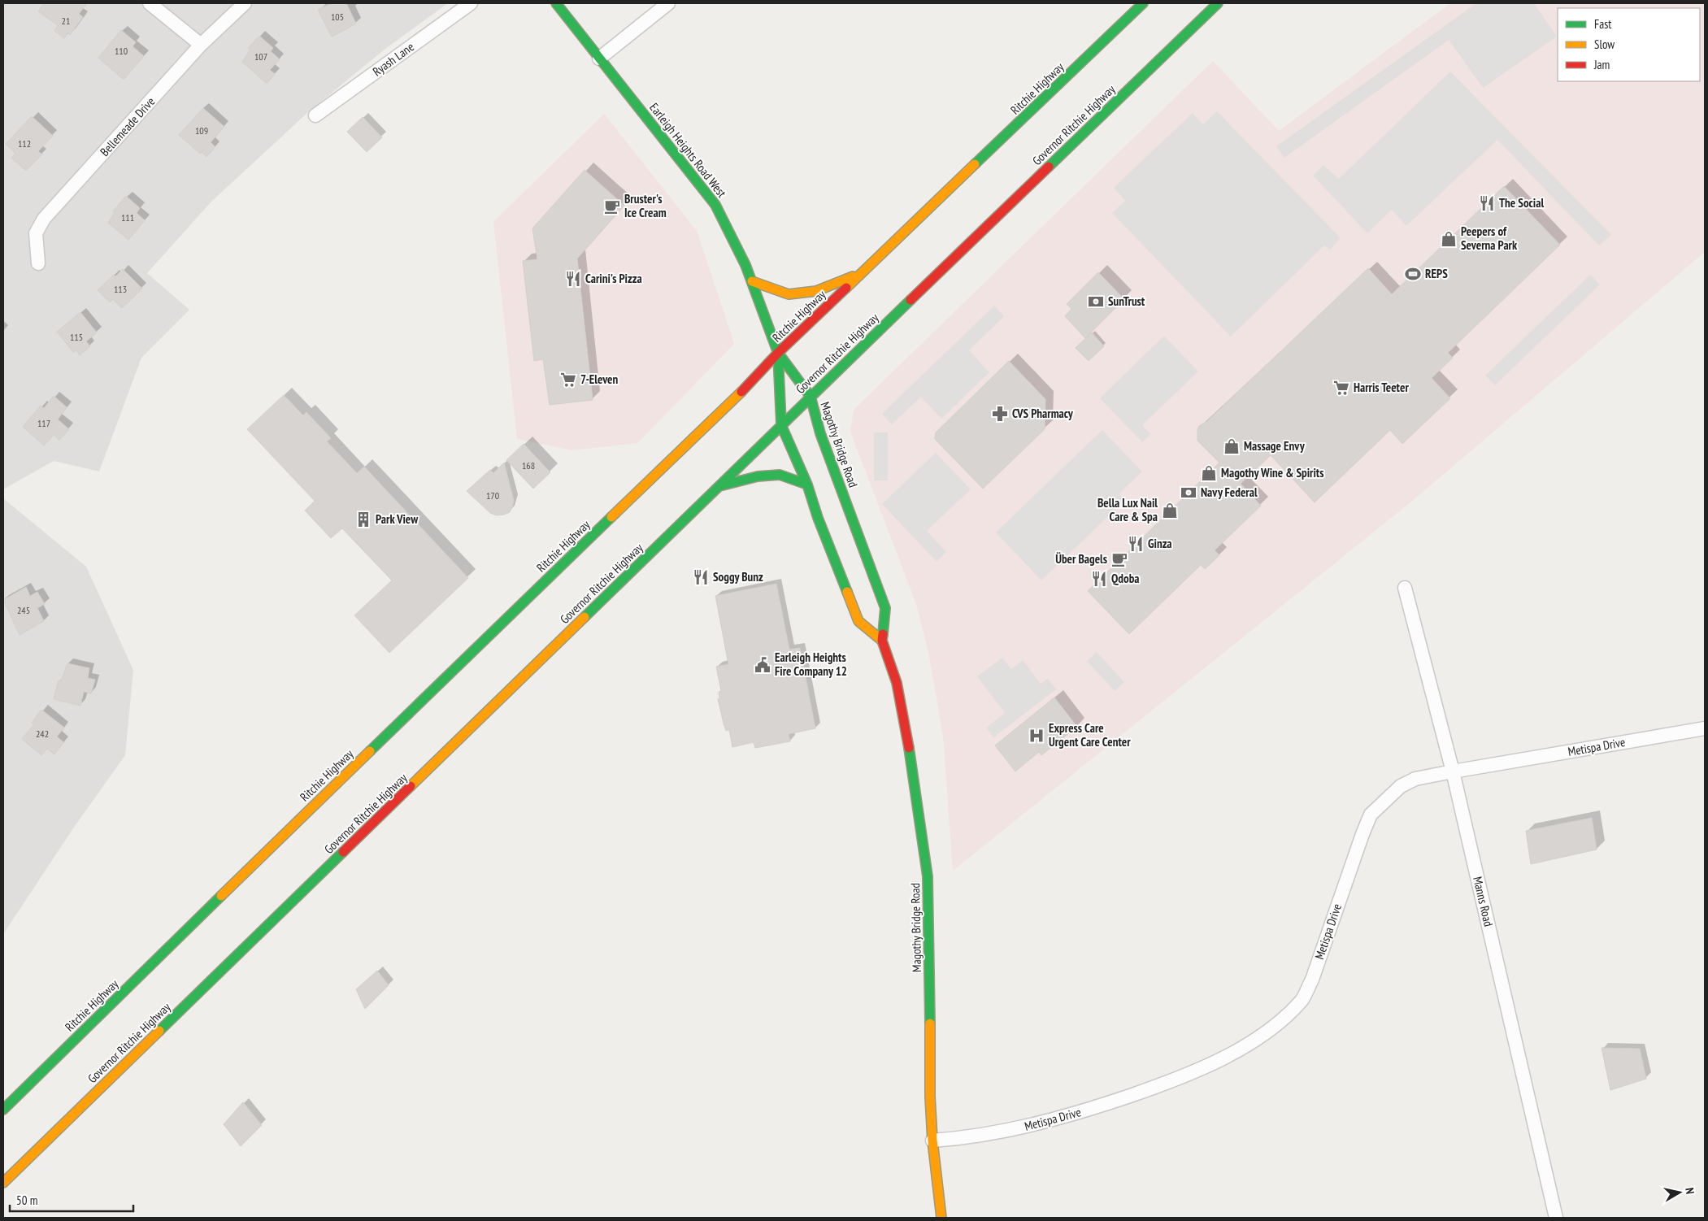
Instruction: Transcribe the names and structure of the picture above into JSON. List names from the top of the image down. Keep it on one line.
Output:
{"streets":{"main road":["Ritchie Highway","Governor Ritchie Highway","Earleigh Heights Road West","Magothy Bridge Road"],"street":["Ryash Lane","Bellemeade Drive","Metispa Drive","Manns Road"]},"crossings":[["Ritchie Highway","Earleigh Heights Road West"],["Ritchie Highway","Magothy Bridge Road"],["Governor Ritchie Highway","Magothy Bridge Road"],["Earleigh Heights Road West","Magothy Bridge Road"],["Magothy Bridge Road","Metispa Drive"],["Metispa Drive","Manns Road"]],"places":{"restaurant":["The Social","Carini's Pizza","Ginza","Soggy Bunz","Qdoba"],"cafe":["Bruster's Ice Cream","Über Bagels"],"shop":["Peepers of Severna Park","Massage Envy","Magothy Wine & Spirits","Bella Lux Nail Care & Spa"],"sports":["REPS"],"bank":["SunTrust","Navy Federal"],"supermarket":["7-Eleven","Harris Teeter"],"pharmacy":["CVS Pharmacy"],"building":["Park View"],"public building":["Earleigh Heights Fire Company 12"],"hospital":["Express Care Urgent Care Center"]},"house_numbers":["105","21","110","107","109","112","111","113","115","117","168","170","245","242"],"legend":["Fast","Slow","Jam"],"scale_bar":"50 m","north":"right"}
